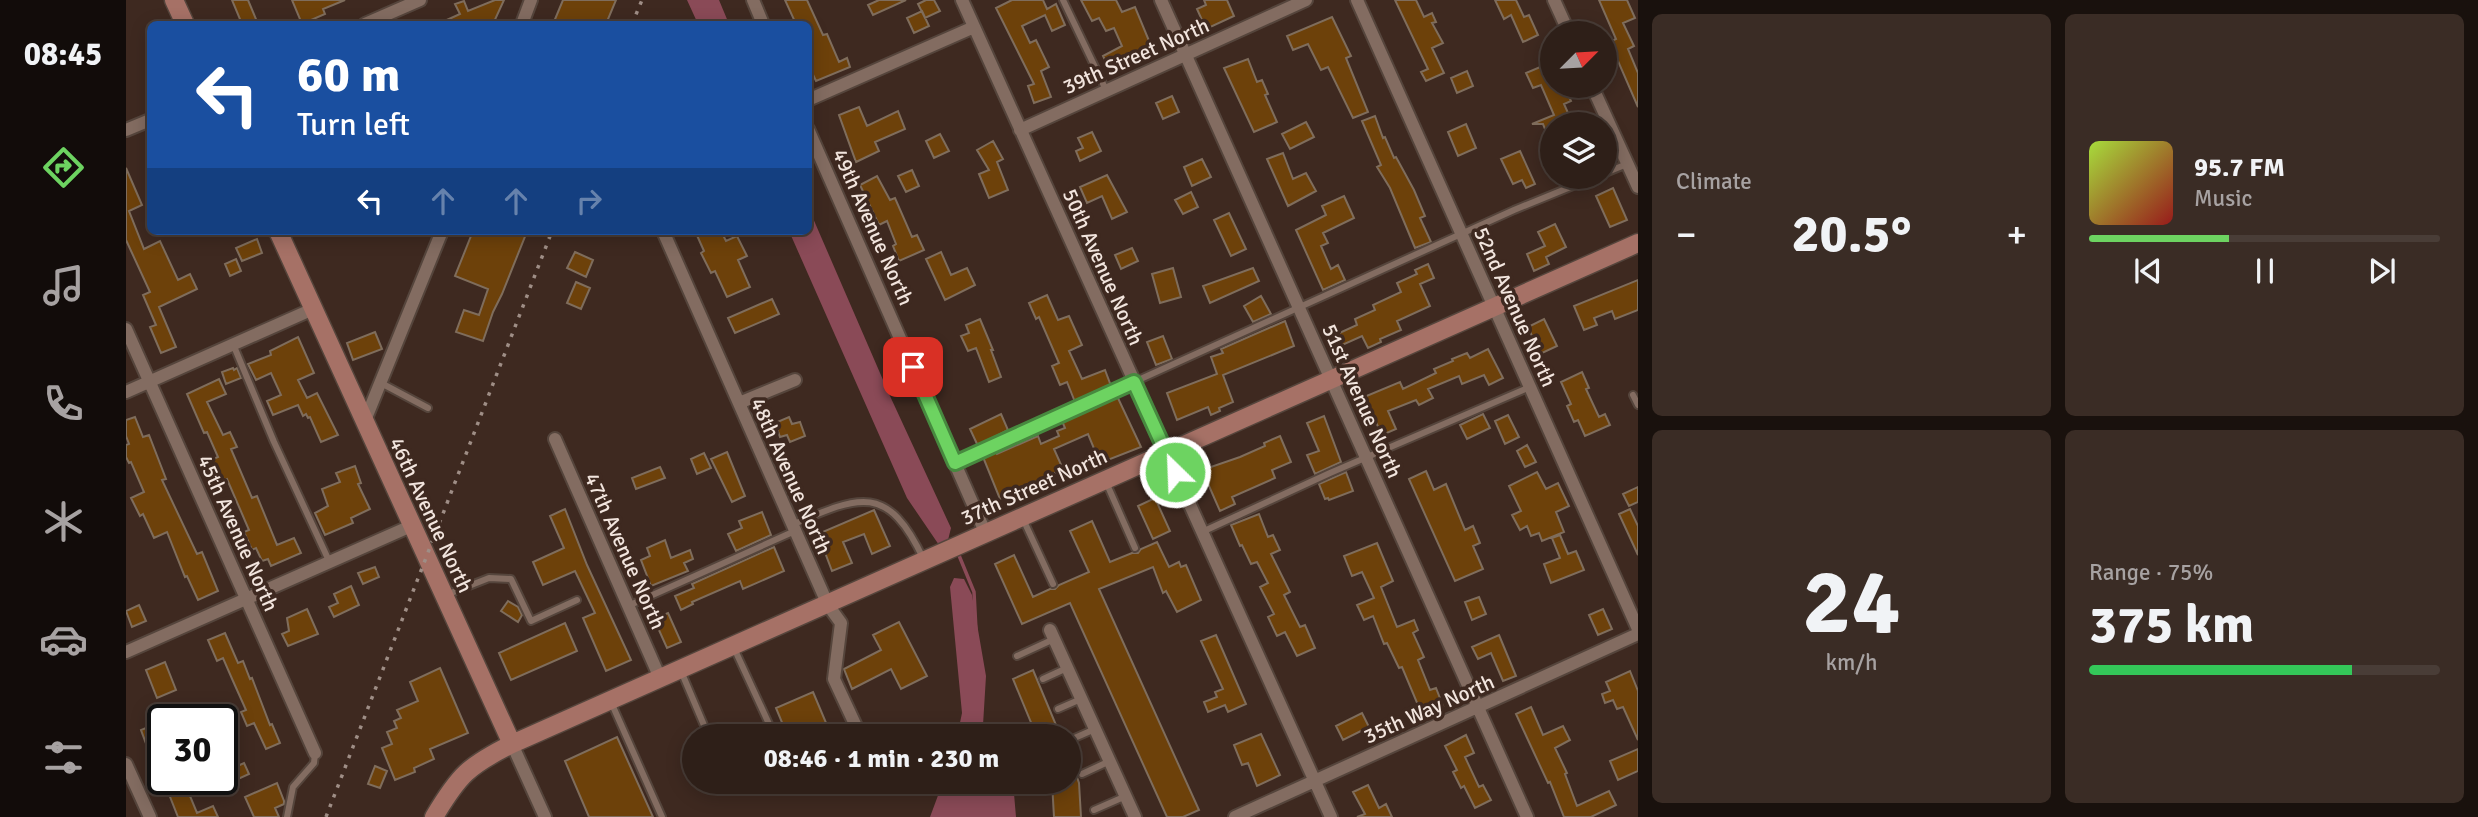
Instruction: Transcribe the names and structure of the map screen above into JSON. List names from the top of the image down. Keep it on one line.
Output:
{"streets":{"street":["39th Street North","49th Avenue North","50th Avenue North","52nd Avenue North","51st Avenue North","48th Avenue North","37th Street North","46th Avenue North","45th Avenue North","47th Avenue North","35th Way North"]},"crossings":[["39th Street North","50th Avenue North"],["39th Street North","51st Avenue North"],["49th Avenue North","37th Street North"],["50th Avenue North","37th Street North"],["50th Avenue North","35th Way North"],["52nd Avenue North","37th Street North"],["52nd Avenue North","35th Way North"],["51st Avenue North","37th Street North"],["51st Avenue North","35th Way North"],["48th Avenue North","37th Street North"],["37th Street North","46th Avenue North"],["37th Street North","47th Avenue North"]],"north":"top right","page":{"tabs":"08:45","tile":["Climate",["24","km/h"],["Range · 75%","375 km"]],"turn":["60 m","Turn left"],"song":["95.7 FM","Music"],"heat":["−","20.5°","+"],"limit":"30","trip":"08:46 · 1 min · 230 m"}}
